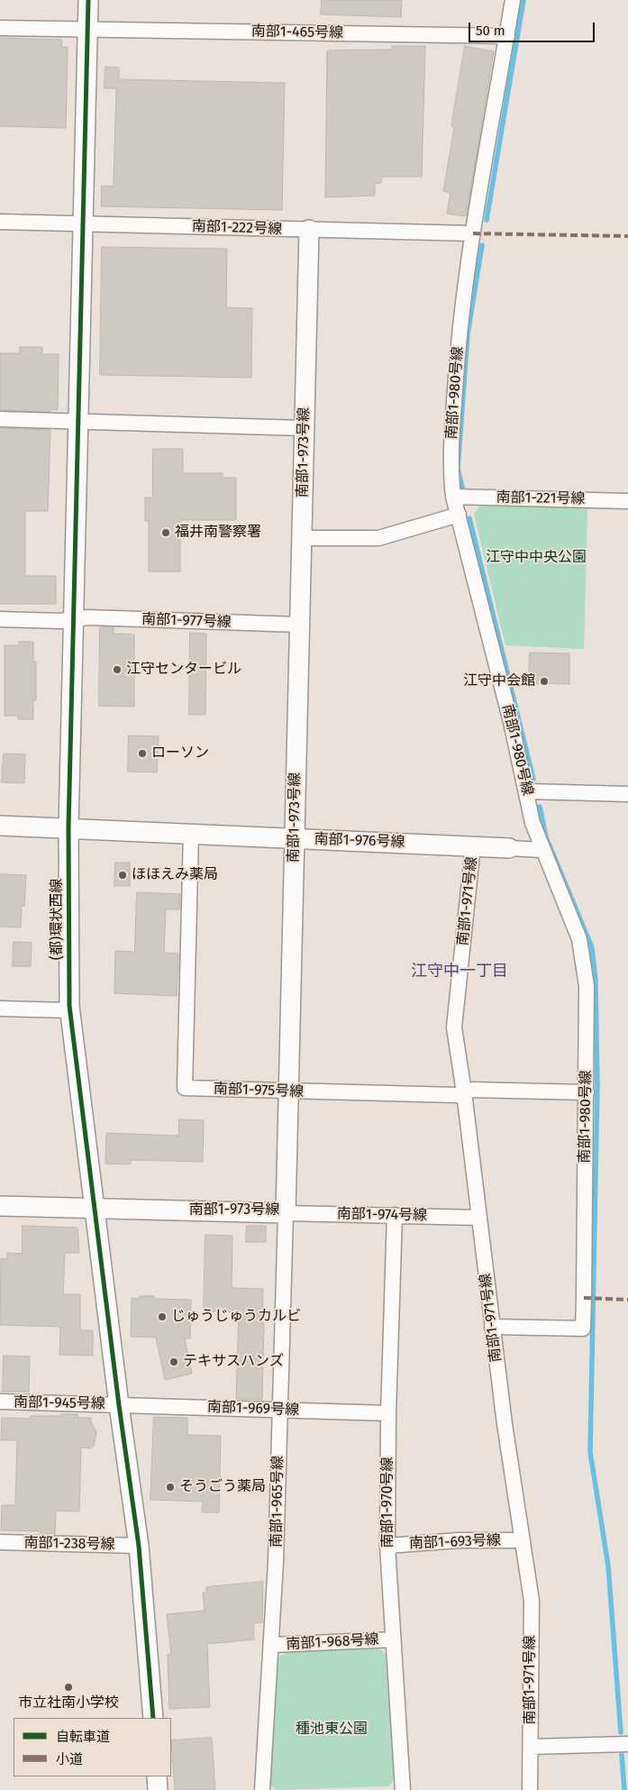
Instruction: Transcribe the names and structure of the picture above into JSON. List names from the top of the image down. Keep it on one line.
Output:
{"streets":{"street":["南部1-465号線","南部1-222号線","南部1-980号線","南部1-973号線","南部1-221号線","南部1-977号線","南部1-976号線","南部1-971号線","(都)環状西線","南部1-975号線","南部1-974号線","南部1-945号線","南部1-969号線","南部1-965号線","南部1-970号線","南部1-693号線","南部1-238号線","南部1-968号線"]},"crossings":[["南部1-465号線","南部1-980号線"],["南部1-465号線","(都)環状西線"],["南部1-222号線","南部1-980号線"],["南部1-222号線","南部1-973号線"],["南部1-222号線","(都)環状西線"],["南部1-980号線","南部1-221号線"],["南部1-980号線","南部1-976号線"],["南部1-980号線","南部1-971号線"],["南部1-980号線","南部1-975号線"],["南部1-973号線","南部1-977号線"],["南部1-973号線","南部1-976号線"],["南部1-973号線","(都)環状西線"],["南部1-973号線","南部1-975号線"],["南部1-973号線","南部1-974号線"],["南部1-973号線","南部1-965号線"],["南部1-977号線","(都)環状西線"],["南部1-976号線","南部1-971号線"],["南部1-976号線","(都)環状西線"],["南部1-976号線","南部1-975号線"],["南部1-971号線","南部1-975号線"],["南部1-971号線","南部1-974号線"],["南部1-971号線","南部1-693号線"],["(都)環状西線","南部1-945号線"],["(都)環状西線","南部1-969号線"],["(都)環状西線","南部1-238号線"],["南部1-974号線","南部1-965号線"],["南部1-974号線","南部1-970号線"],["南部1-945号線","南部1-969号線"],["南部1-969号線","南部1-965号線"],["南部1-969号線","南部1-970号線"],["南部1-965号線","南部1-968号線"],["南部1-970号線","南部1-693号線"],["南部1-970号線","南部1-968号線"]],"districts":["江守中一丁目"],"parks":["江守中中央公園","種池東公園"],"places":["福井南警察署","江守センタービル","江守中会館","ローソン","ほほえみ薬局","じゅうじゅうカルビ","テキサスハンズ","そうごう薬局","市立社南小学校"],"legend":["自転車道","小道"],"scale_bar":"50 m"}
